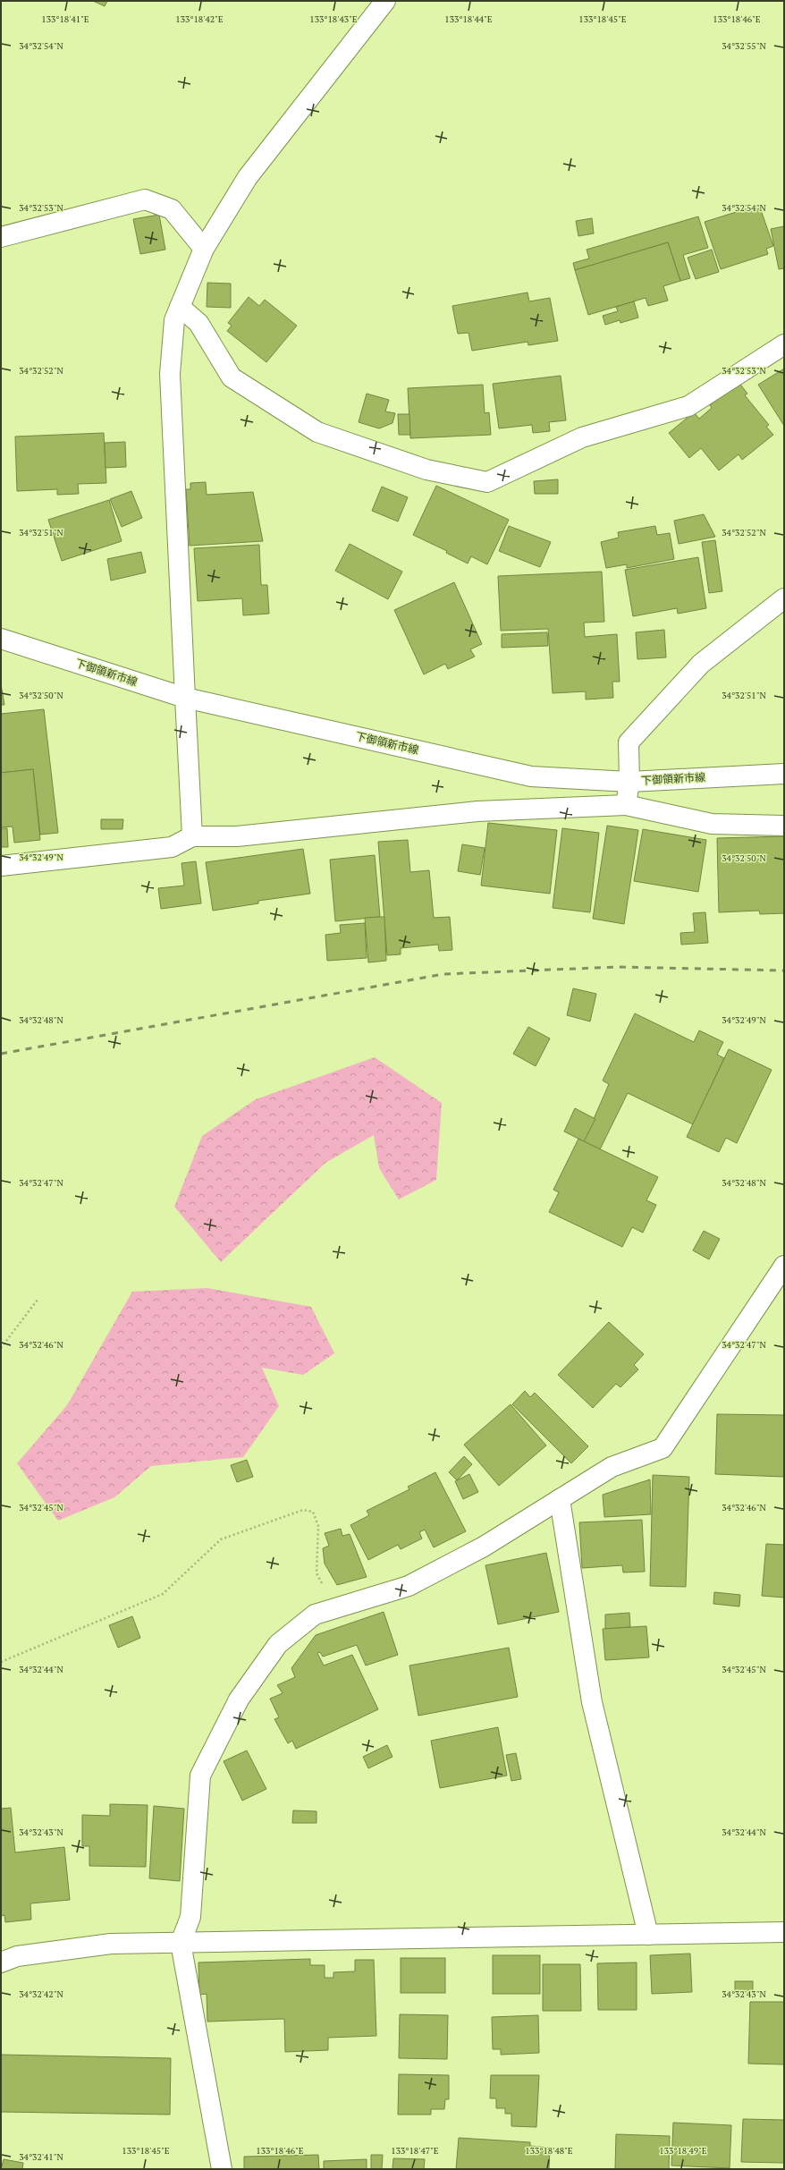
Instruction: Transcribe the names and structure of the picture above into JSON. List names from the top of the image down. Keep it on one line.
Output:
{"streets":{"street":["下御領新市線"]},"coordinates":["133°18'41\"E","133°18'42\"E","133°18'43\"E","133°18'44\"E","133°18'45\"E","133°18'46\"E","34°32'54\"N","34°32'55\"N","34°32'53\"N","34°32'52\"N","34°32'51\"N","34°32'50\"N","34°32'49\"N","34°32'48\"N","34°32'47\"N","34°32'46\"N","34°32'45\"N","34°32'44\"N","34°32'43\"N","34°32'42\"N","133°18'47\"E","133°18'48\"E","133°18'49\"E","34°32'41\"N"]}
